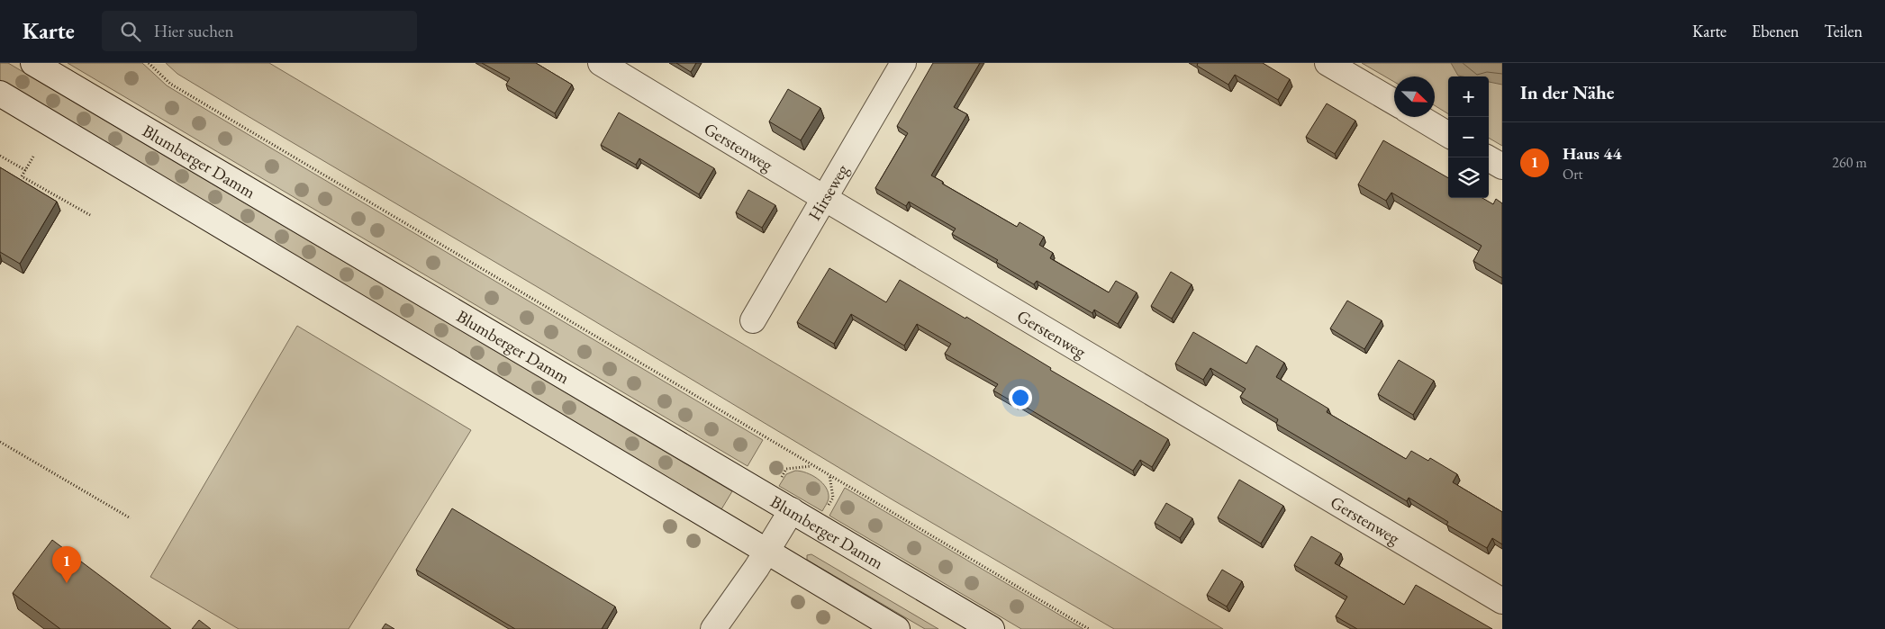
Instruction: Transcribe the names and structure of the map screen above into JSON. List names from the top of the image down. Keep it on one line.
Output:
{"streets":{"main road":["Gerstenweg","Blumberger Damm","Hirseweg"]},"crossings":[["Gerstenweg","Hirseweg"]],"north":"bottom right","page":{"header":"Karte","search":"Hier suchen","nav":["Karte","Ebenen","Teilen"],"heading":"In der Nähe","map_buttons":["+","−"],"list":[{"mark":"1","name":"Haus 44","note":"Ort","value":"260 m"}],"pins":"1"}}
